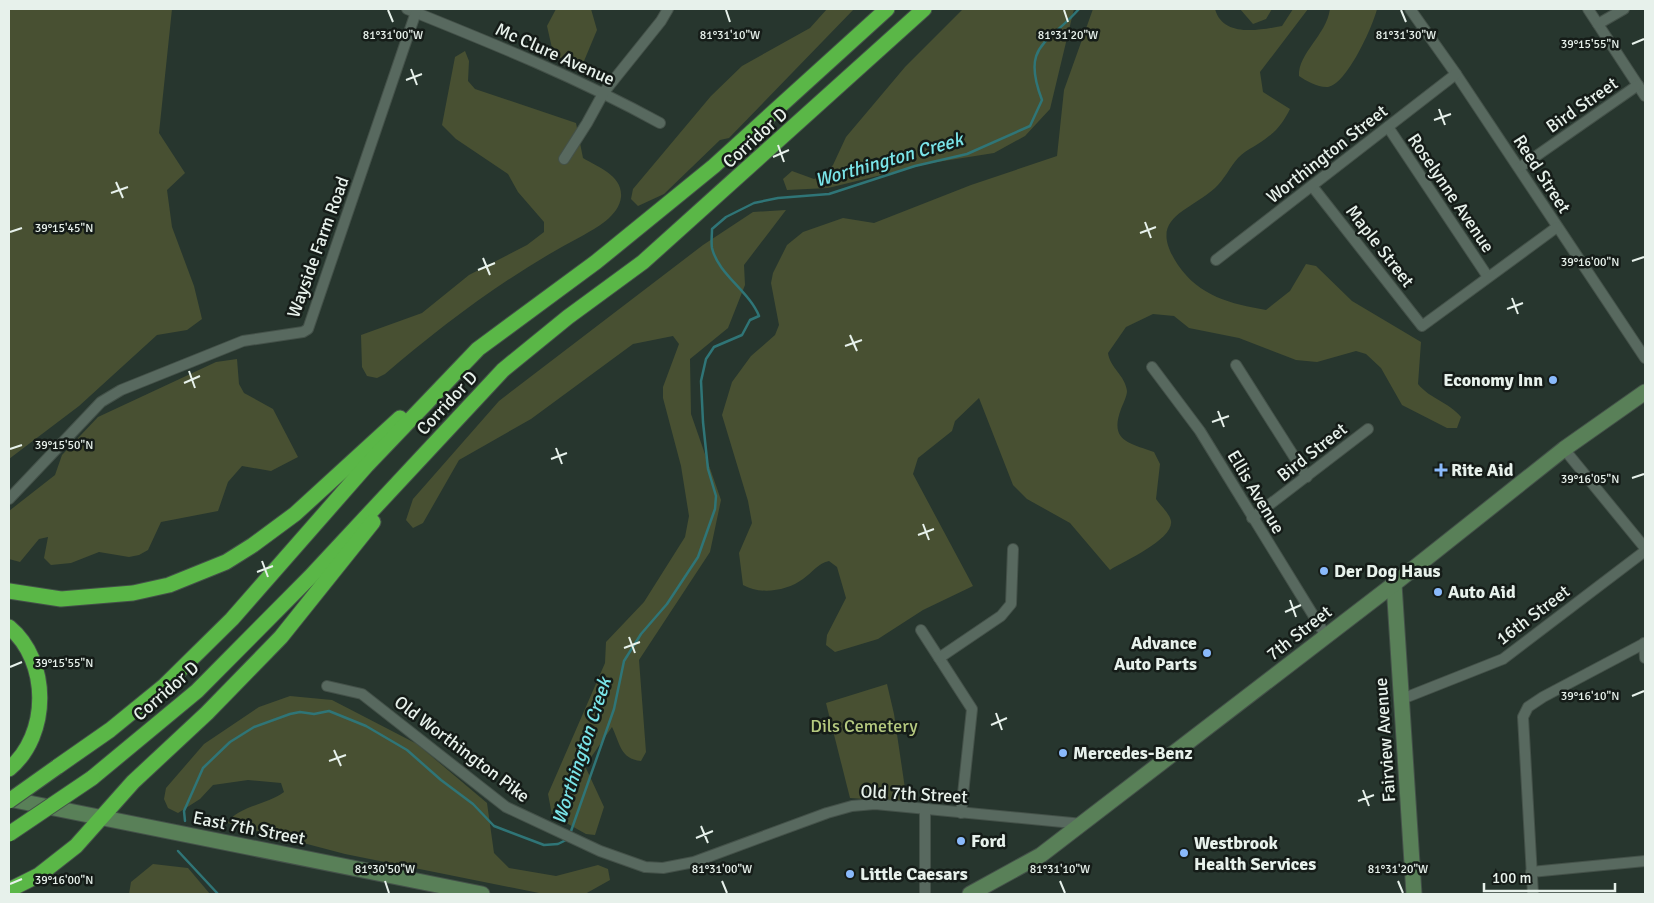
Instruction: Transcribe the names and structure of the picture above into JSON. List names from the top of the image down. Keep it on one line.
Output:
{"streets":{"highway":["Corridor D"],"main road":["7th Street","Fairview Avenue","East 7th Street"],"street":["Mc Clure Avenue","Bird Street","Worthington Street","Reed Street","Roselynne Avenue","Maple Street","Wayside Farm Road","Ellis Avenue","16th Street","Old Worthington Pike","Old 7th Street"]},"crossings":[["Mc Clure Avenue","Wayside Farm Road"],["Bird Street","Reed Street"],["Bird Street","Ellis Avenue"],["Corridor D","East 7th Street"],["Worthington Street","Reed Street"],["Worthington Street","Roselynne Avenue"],["Worthington Street","Maple Street"],["Roselynne Avenue","Maple Street"],["Ellis Avenue","7th Street"],["16th Street","Fairview Avenue"],["7th Street","Fairview Avenue"],["7th Street","Old 7th Street"],["Old Worthington Pike","Old 7th Street"]],"water":["Worthington Creek"],"parks":["Dils Cemetery"],"places":{"other":["Economy Inn","Der Dog Haus","Auto Aid","Advance Auto Parts","Mercedes-Benz","Ford","Westbrook Health Services","Little Caesars"],"health":["Rite Aid"]},"scale_bar":"100 m","coordinates":["81°31'00\"W","81°31'10\"W","81°31'20\"W","81°31'30\"W","39°15'55\"N","39°15'45\"N","39°16'00\"N","39°15'50\"N","39°16'05\"N","39°16'10\"N","81°30'50\"W"]}
